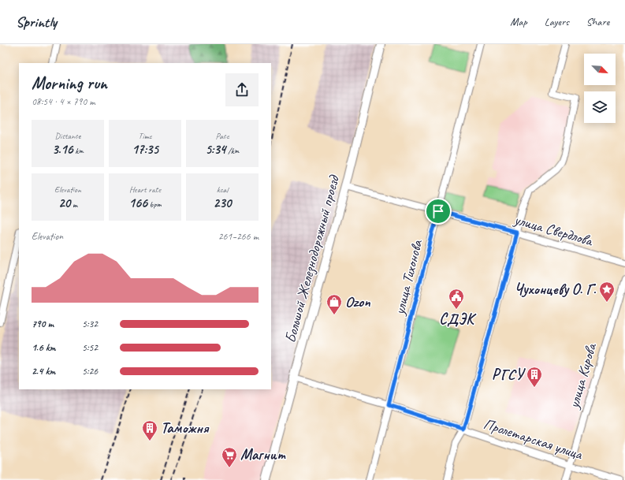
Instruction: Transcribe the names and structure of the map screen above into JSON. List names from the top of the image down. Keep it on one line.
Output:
{"streets":{"main road":["Большой Железнодорожный проезд"],"street":["улица Свердлова","улица Тихонова","улица Кирова","Пролетарская улица"]},"crossings":[["улица Свердлова","Большой Железнодорожный проезд"],["улица Свердлова","улица Тихонова"],["Большой Железнодорожный проезд","Пролетарская улица"],["улица Тихонова","Пролетарская улица"],["улица Кирова","Пролетарская улица"]],"places":{"place":["Чухонцеву О. Г."],"public building":["СДЭК"],"shop":["Ozon"],"building":["РГСУ","Таможня"],"supermarket":["Магнит"]},"north":"bottom right","page":{"header":"Sprintly","nav":["Map","Layers","Share"],"heading":["Morning run","08:54 · 4 × 790 m"],"stats":[["Distance","3.16 km"],["Time","17:35"],["Pace","5:34 /km"],["Elevation","20 m"],["Heart rate","166 bpm"],["kcal","230"]],"chart":["Elevation","261–266 m"],"list":[{"name":"790 m","note":"5:32"},{"name":"1.6 km","note":"5:52"},{"name":"2.4 km","note":"5:26"}]}}
